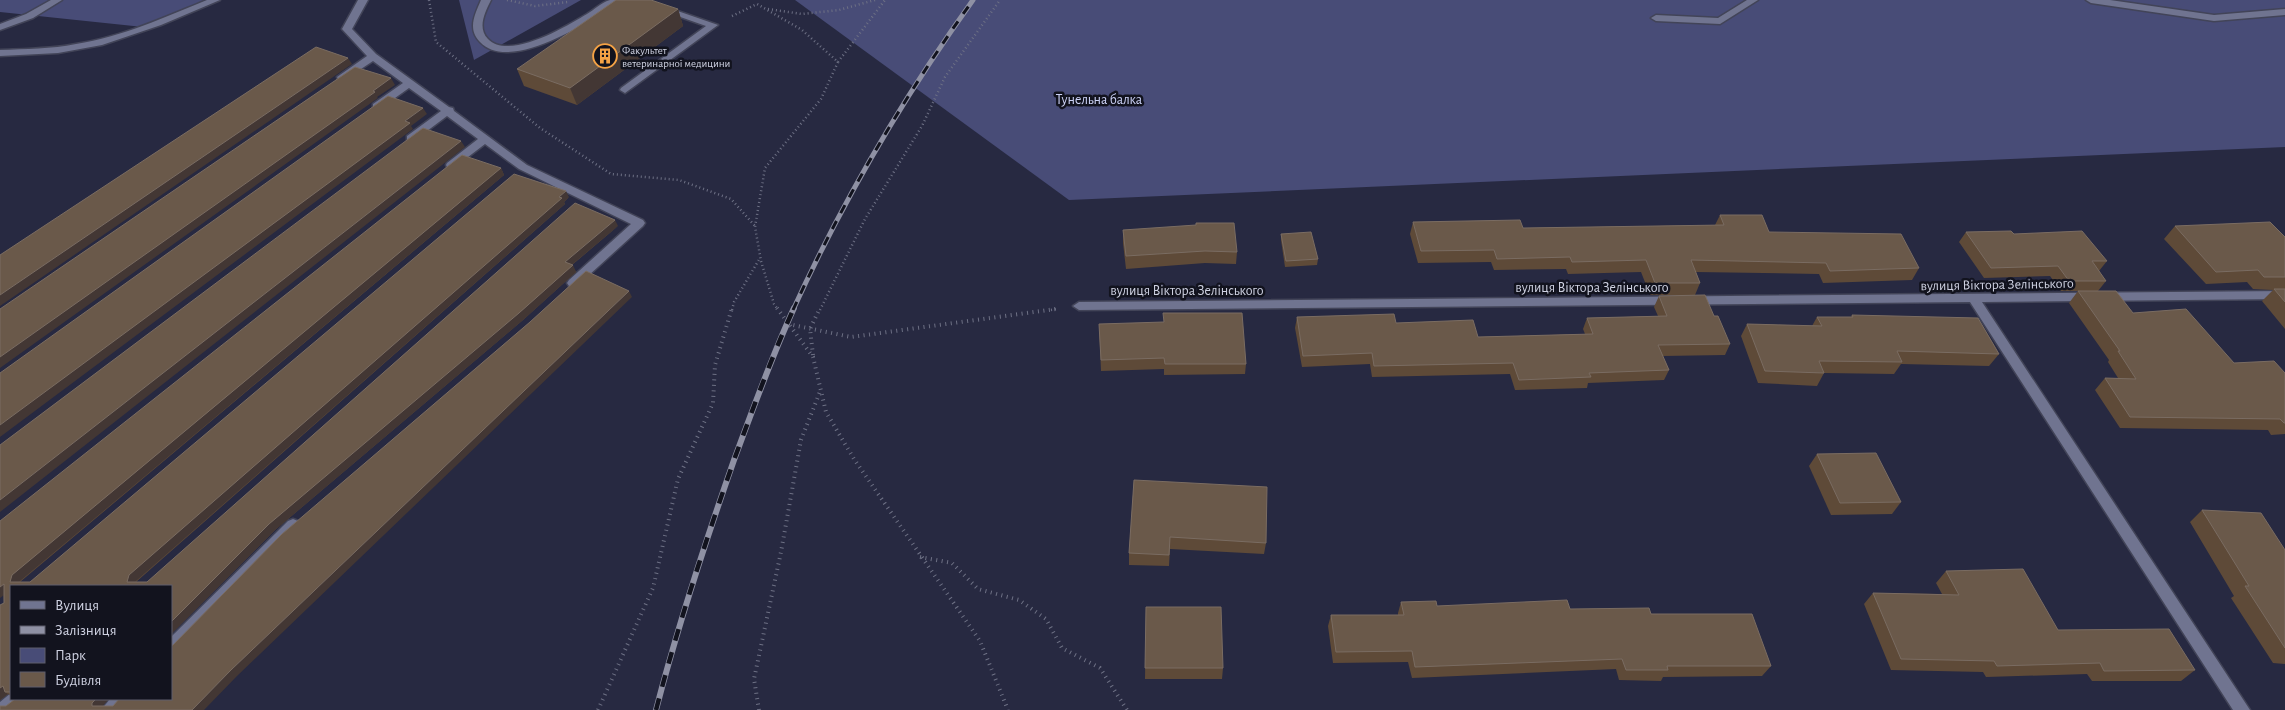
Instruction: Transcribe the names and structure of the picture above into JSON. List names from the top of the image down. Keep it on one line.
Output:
{"streets":{"street":["вулиця Віктора Зелінського"]},"parks":["Тунельна балка"],"places":{"building":["Факультет ветеринарної медицини"]},"legend":["Вулиця","Залізниця","Парк","Будівля"]}
